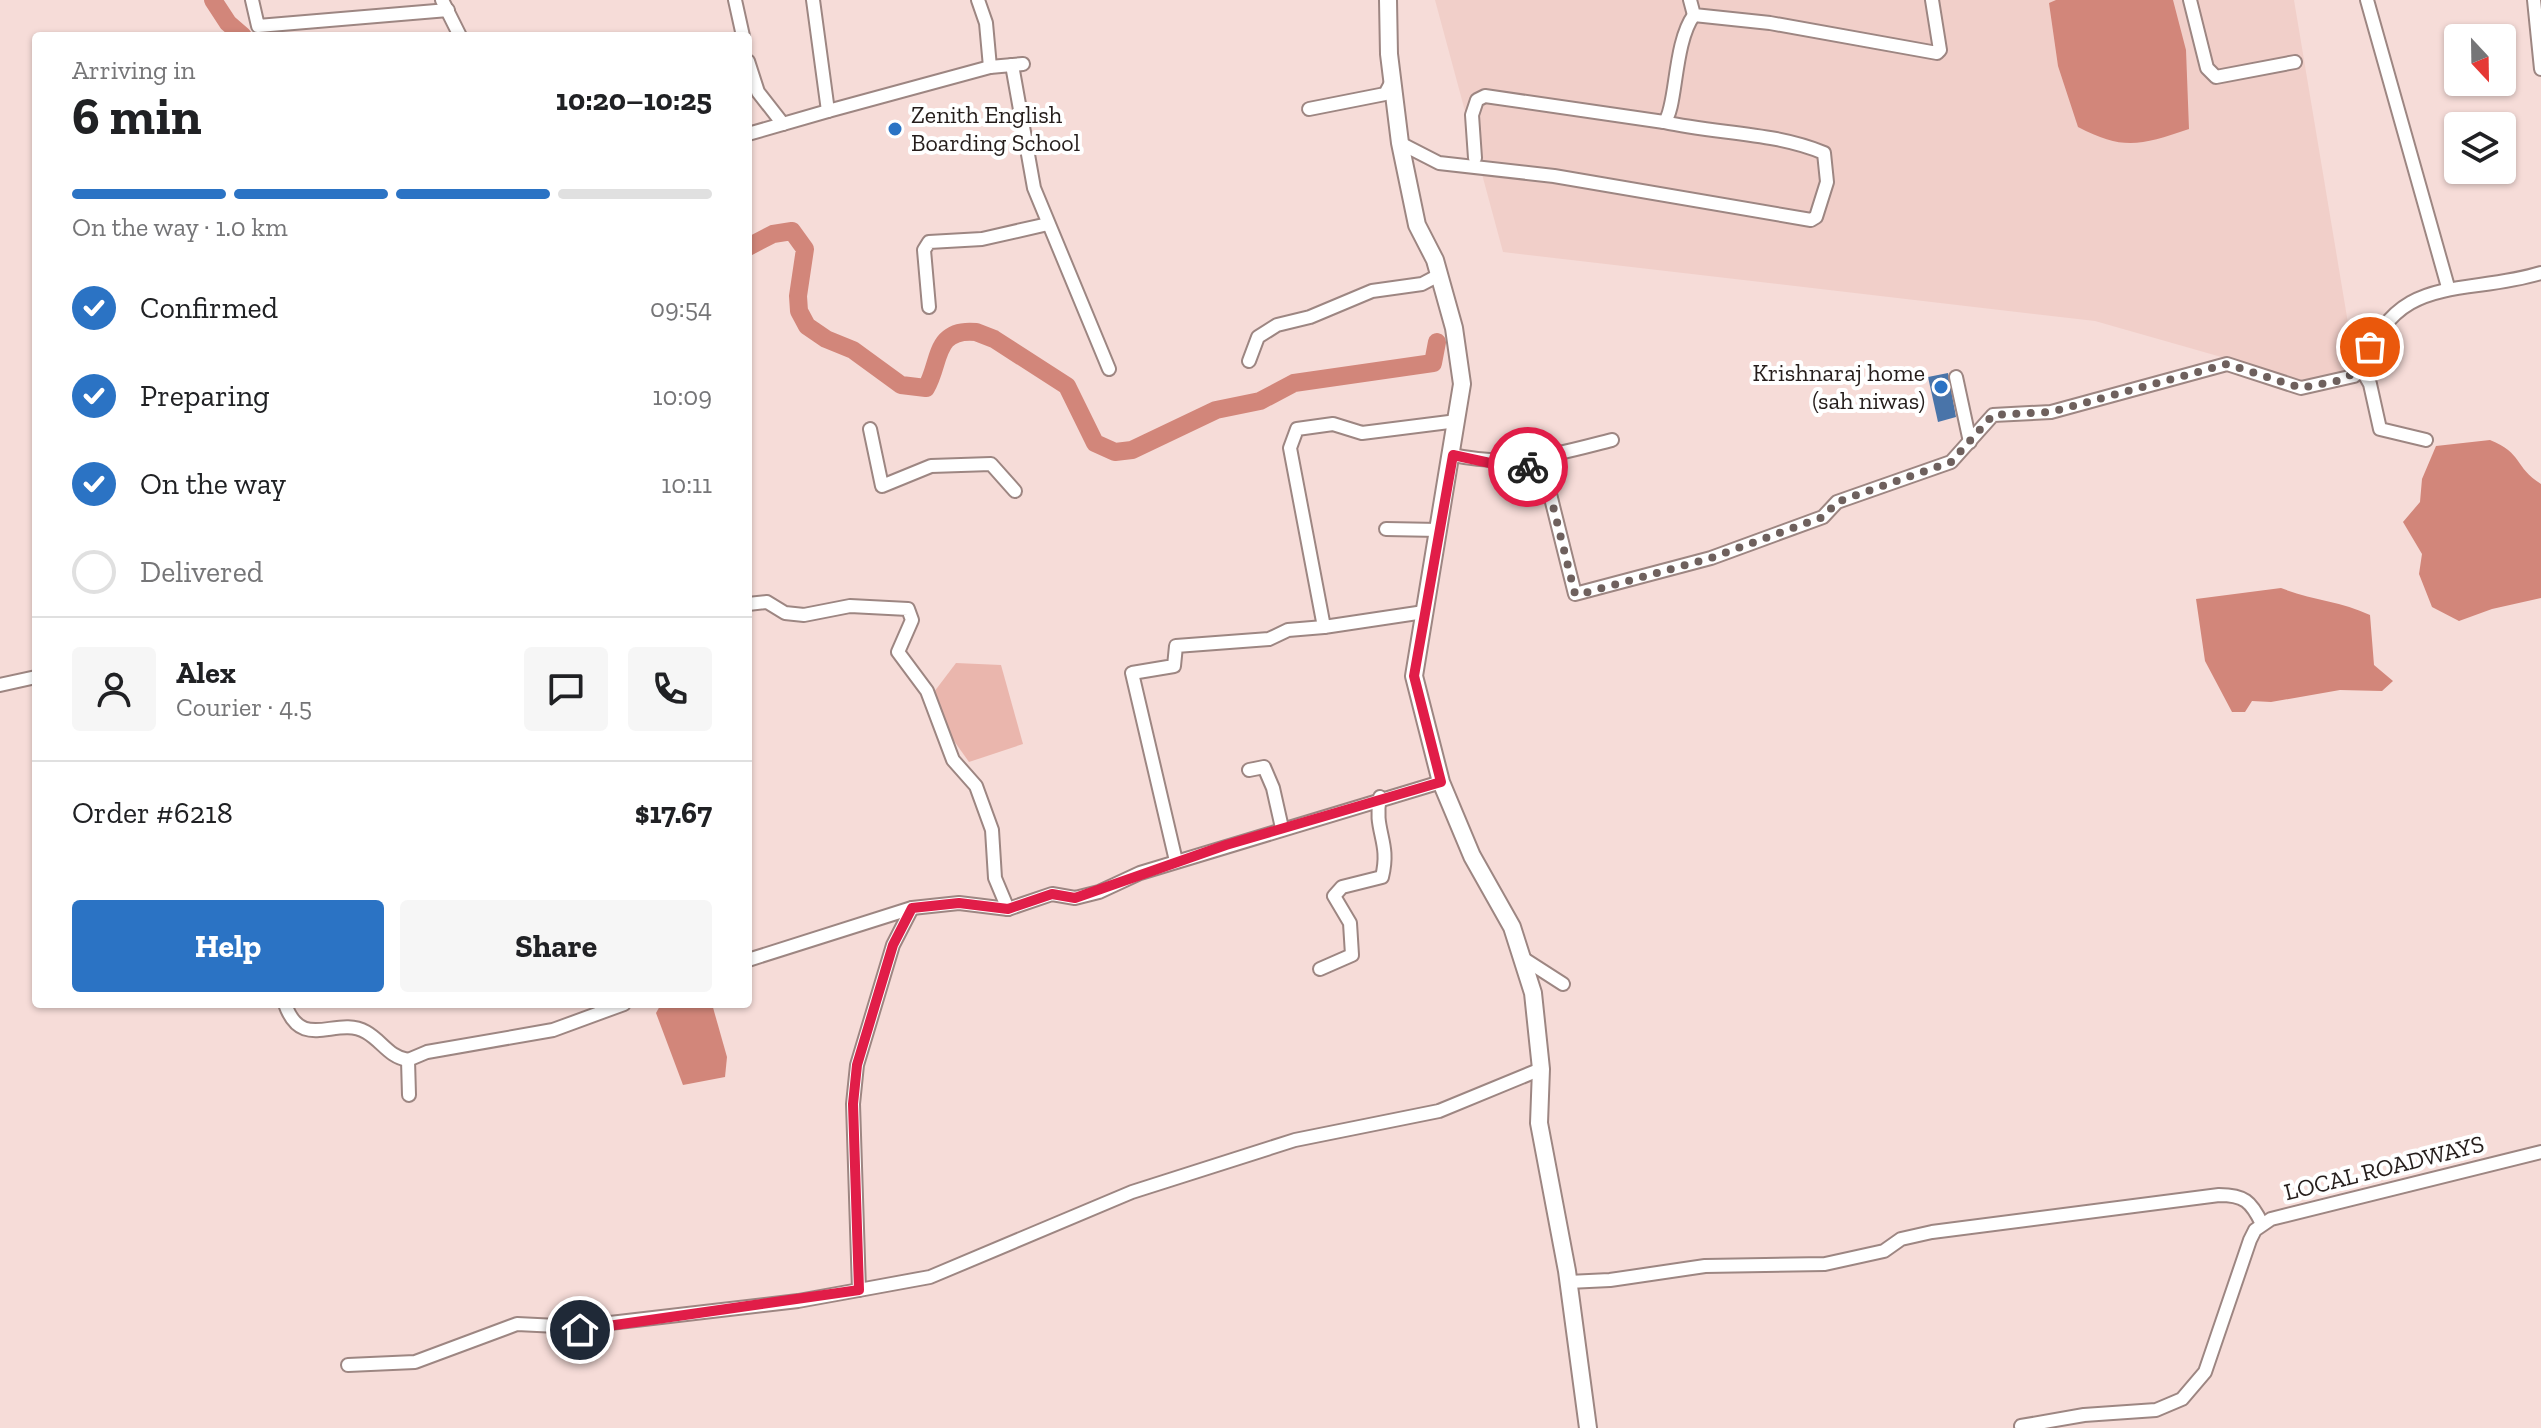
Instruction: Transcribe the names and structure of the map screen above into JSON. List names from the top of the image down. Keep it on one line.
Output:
{"streets":{"street":["LOCAL ROADWAYS"]},"places":["Zenith English Boarding School","Krishnaraj home (sah niwas)"],"north":"bottom","page":{"heading":["6 min","Arriving in","10:20–10:25"],"panel":["Alex","Courier · 4.5","Order #6218","$17.67"],"bar":"On the way · 1.0 km","list":[["Confirmed","09:54"],["Preparing","10:09"],["On the way","10:11"],"Delivered"],"buttons":["Help","Share"]}}
